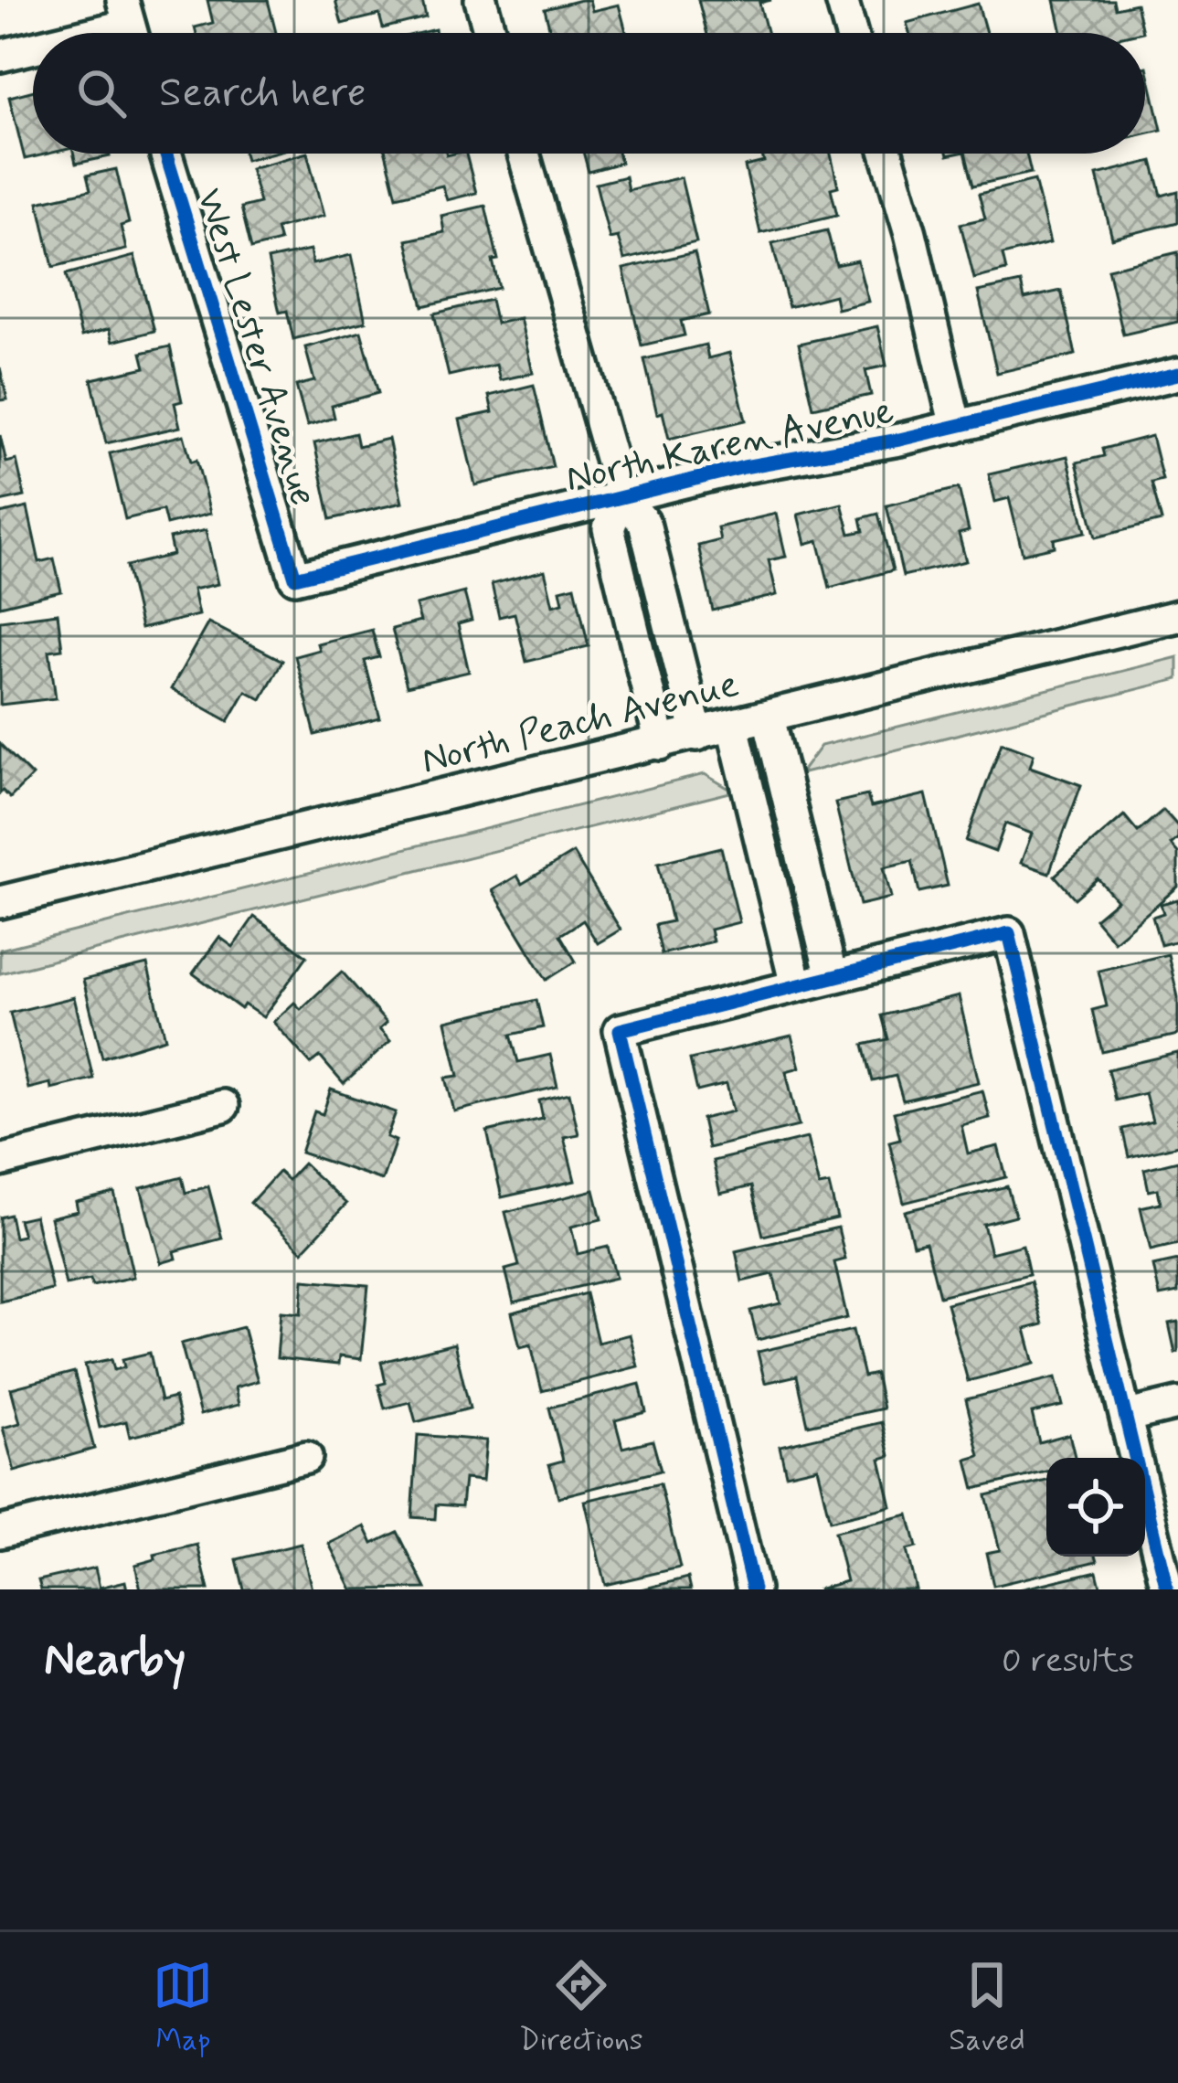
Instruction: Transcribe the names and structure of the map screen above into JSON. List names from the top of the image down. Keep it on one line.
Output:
{"streets":{"street":["West Lester Avenue","North Karen Avenue","North Peach Avenue"]},"crossings":[["West Lester Avenue","North Karen Avenue"]],"page":{"search":"Search here","heading":["Nearby","0 results"],"nav":["Map","Directions","Saved"]}}
